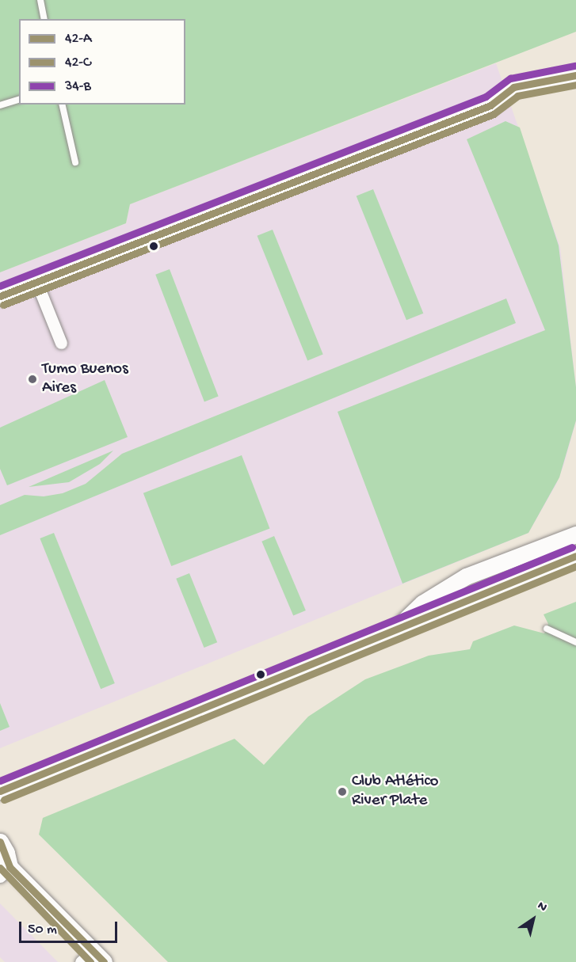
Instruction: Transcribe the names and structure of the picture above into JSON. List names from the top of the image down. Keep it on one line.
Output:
{"places":["Tumo Buenos Aires","Club Atlético River Plate"],"lines":["transit line 34-B","transit line 42-A","transit line 42-C"],"legend":["42-A","42-C","34-B"],"scale_bar":"50 m","north":"top right"}
